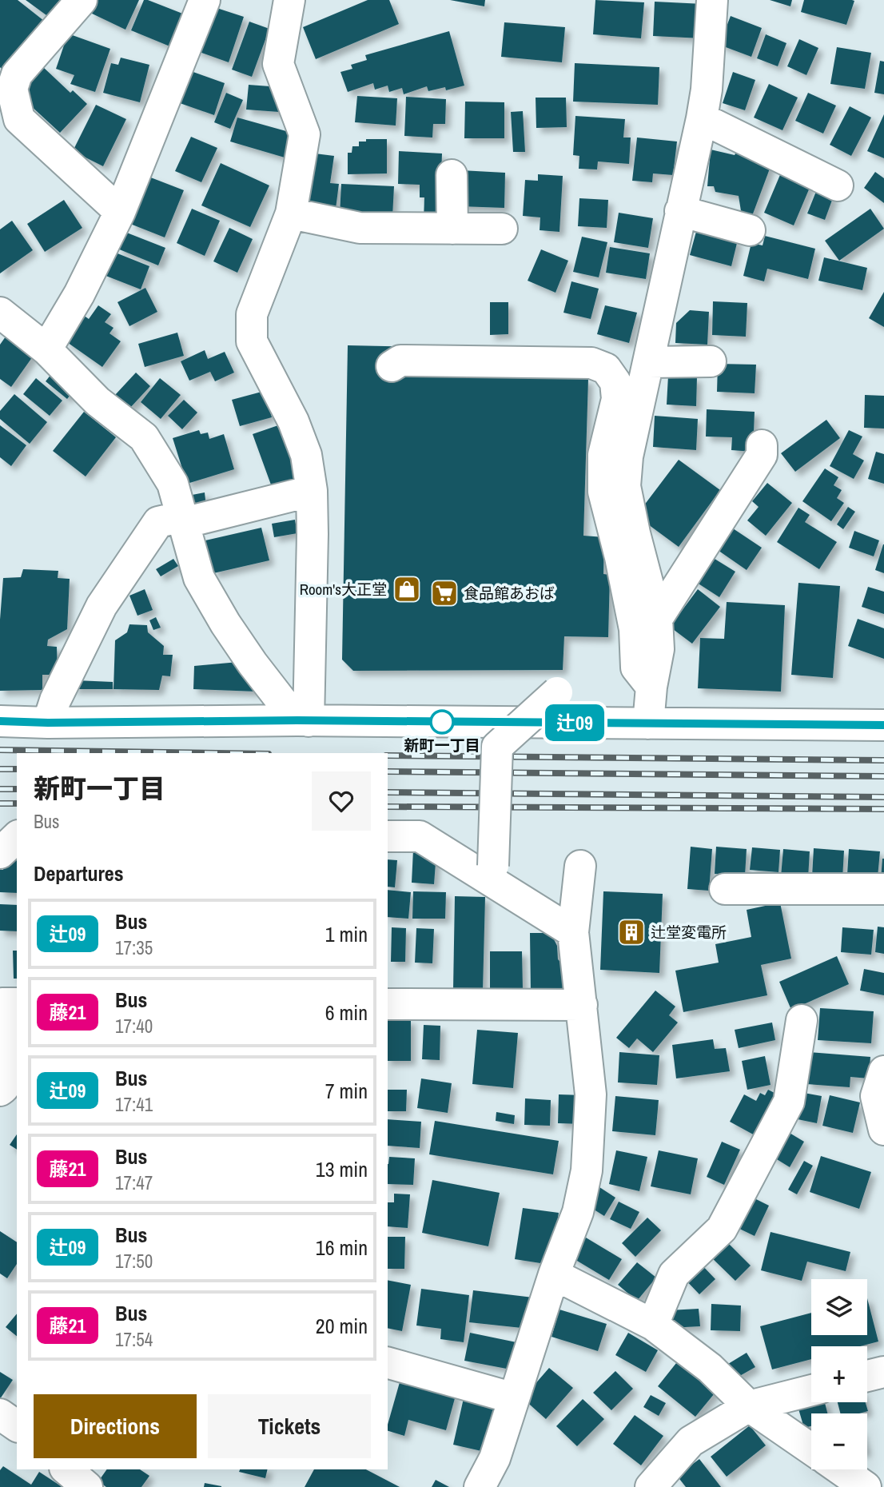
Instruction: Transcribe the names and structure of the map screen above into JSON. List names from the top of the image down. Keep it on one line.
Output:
{"places":{"shop":["Room's大正堂"],"supermarket":["食品館あおば"],"other":["新町一丁目"],"building":["辻堂変電所"]},"lines":["bus line 辻09"],"page":{"on_map":"辻09","heading":[["新町一丁目","Bus"],"Departures"],"list":[{"mark":"辻09","name":"Bus","note":"17:35","value":"1 min"},{"mark":"藤21","name":"Bus","note":"17:40","value":"6 min"},{"mark":"辻09","name":"Bus","note":"17:41","value":"7 min"},{"mark":"藤21","name":"Bus","note":"17:47","value":"13 min"},{"mark":"辻09","name":"Bus","note":"17:50","value":"16 min"},{"mark":"藤21","name":"Bus","note":"17:54","value":"20 min"}],"map_buttons":["+","−"],"buttons":["Directions","Tickets"]}}
